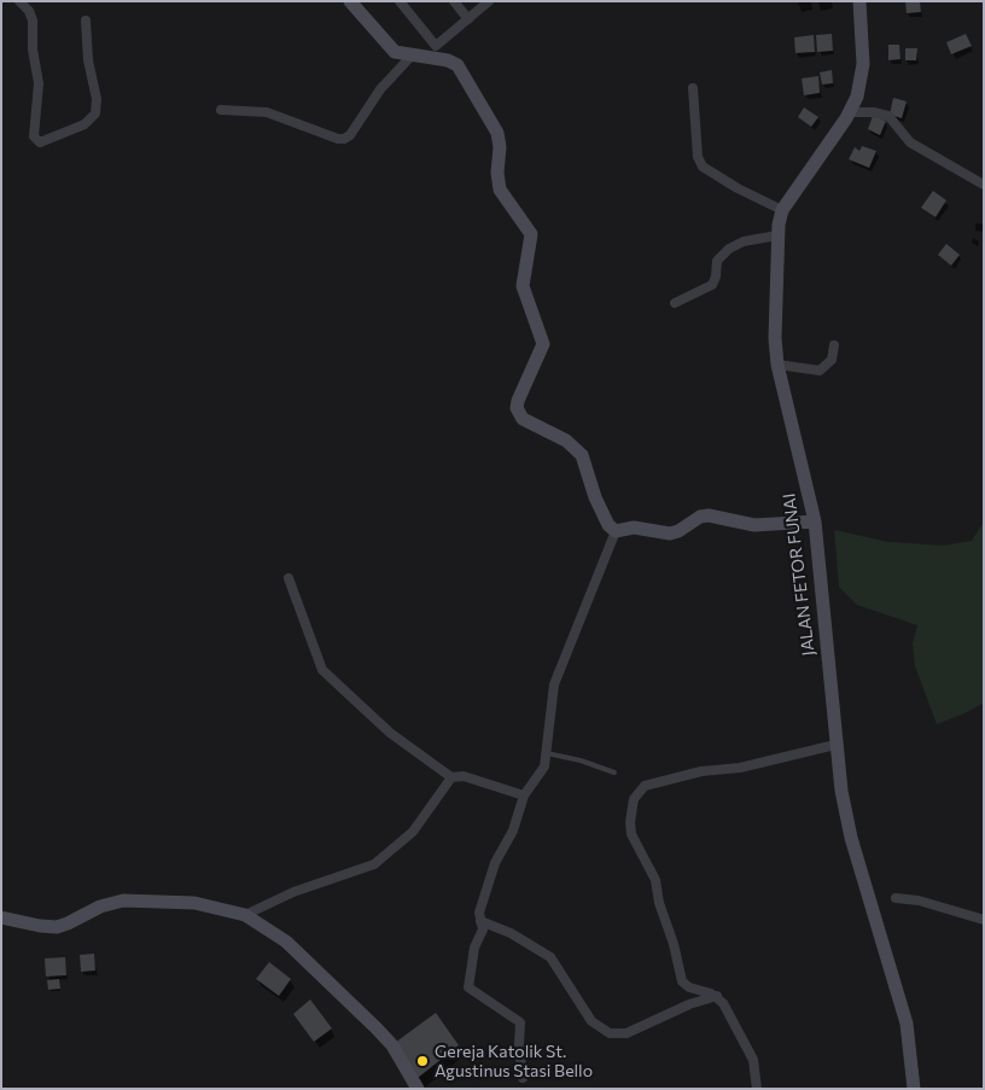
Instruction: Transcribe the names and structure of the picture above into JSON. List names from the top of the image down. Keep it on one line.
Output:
{"streets":{"street":["JALAN FETOR FUNAI"]},"places":["Gereja Katolik St. Agustinus Stasi Bello"]}
